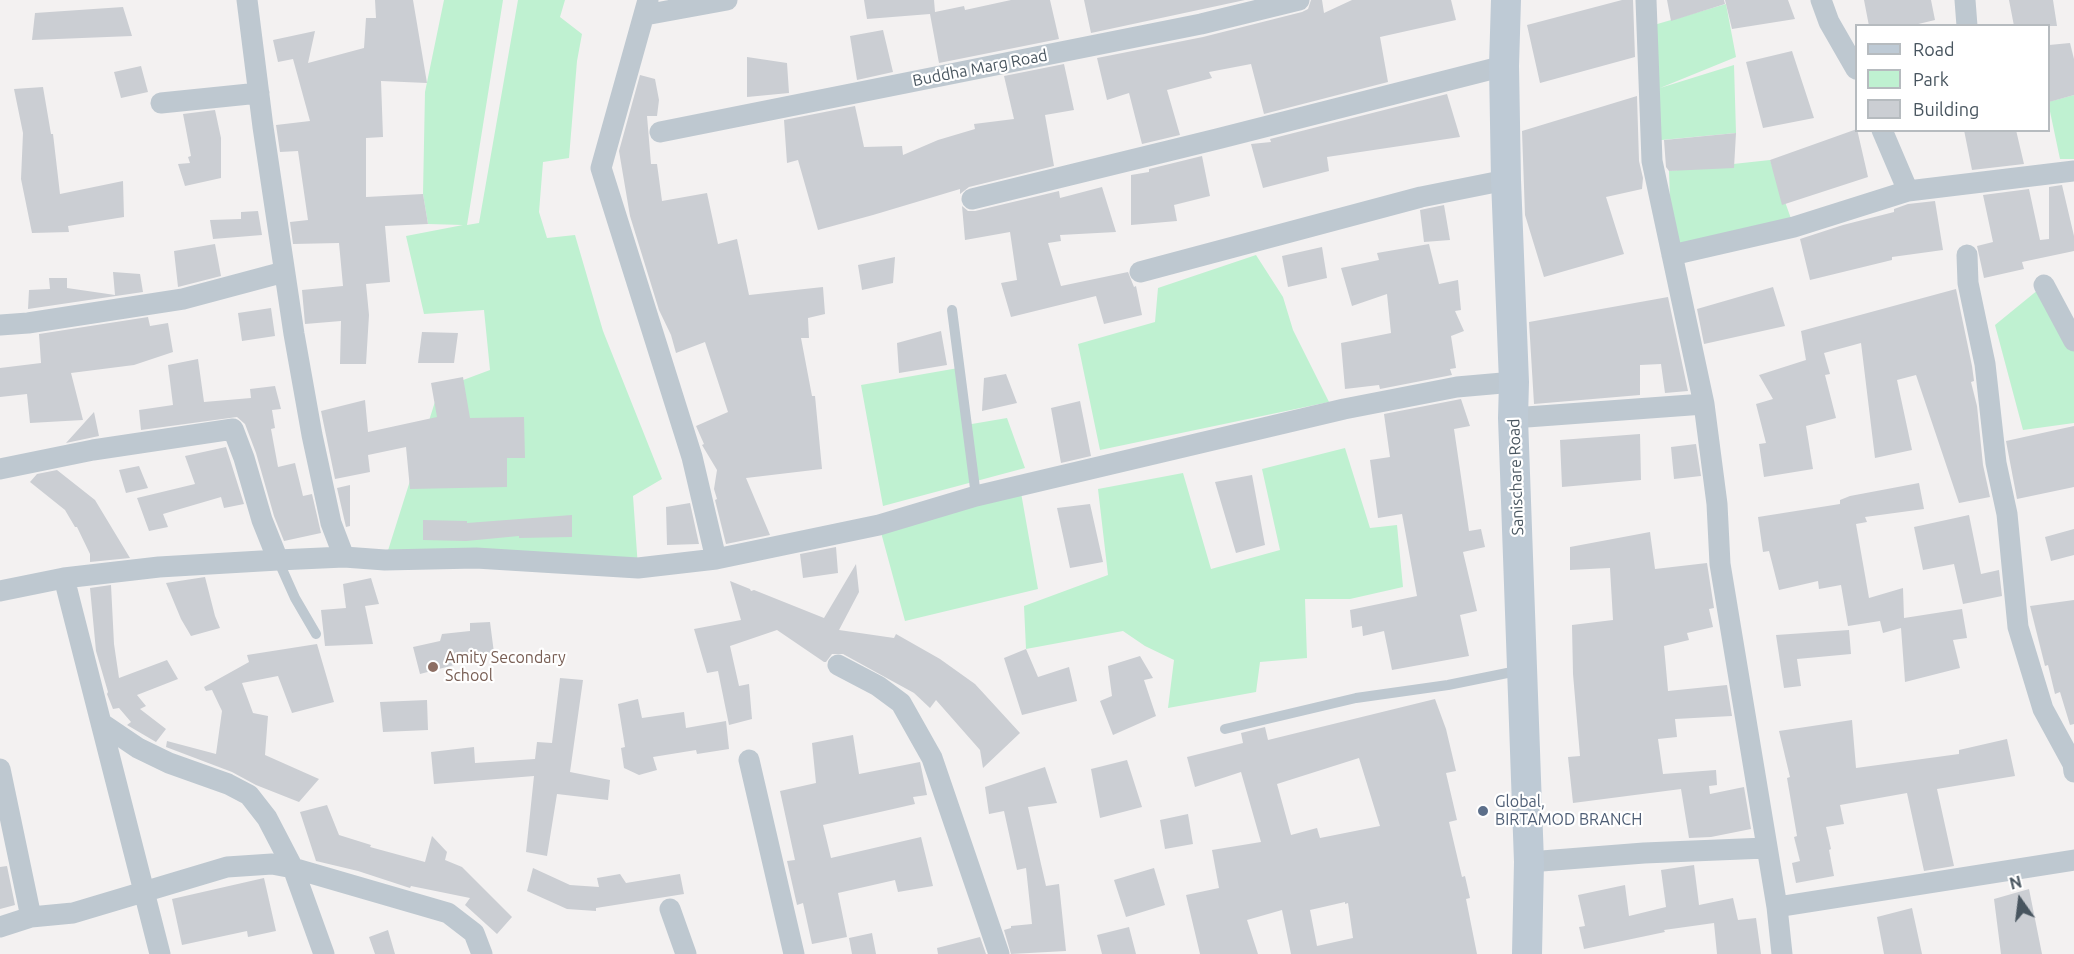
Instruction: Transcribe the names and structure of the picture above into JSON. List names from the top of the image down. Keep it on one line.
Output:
{"streets":{"street":["Buddha Marg Road","Sanischare Road"]},"places":["Amity Secondary School","Global, BIRTAMOD BRANCH"],"legend":["Road","Park","Building"],"north":"top"}
